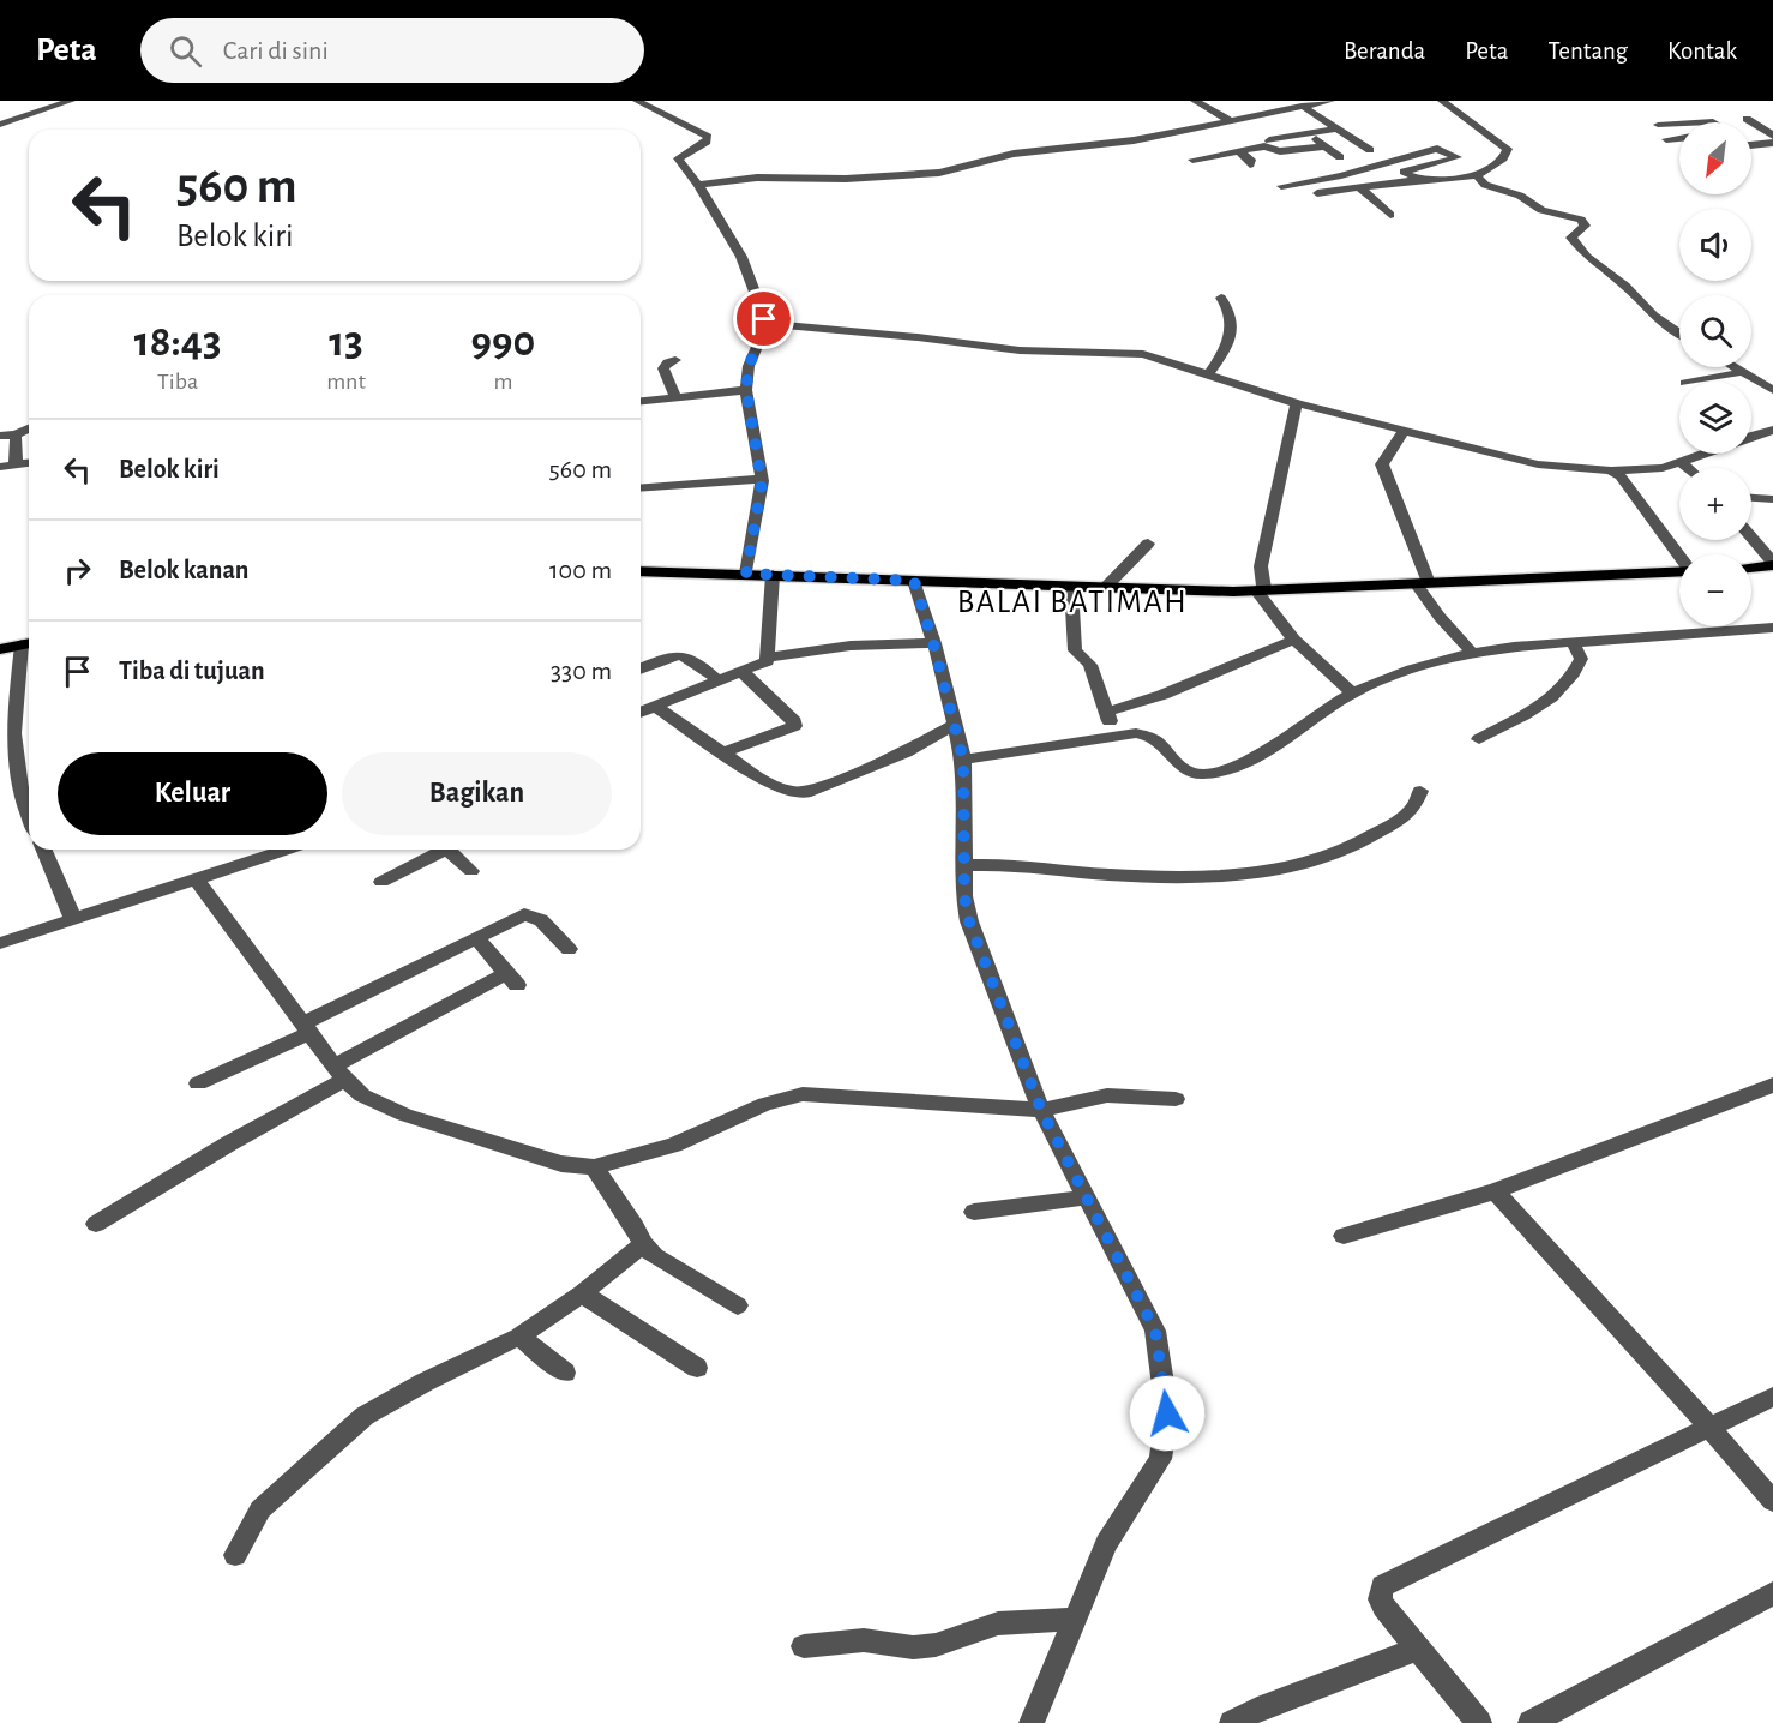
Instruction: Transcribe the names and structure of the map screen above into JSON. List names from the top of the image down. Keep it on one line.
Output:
{"districts":["BALAI BATIMAH"],"north":"bottom left","page":{"header":"Peta","search":"Cari di sini","nav":["Beranda","Peta","Tentang","Kontak"],"map_buttons":["+","−"],"turn":["560 m","Belok kiri"],"eta":["18:43","Tiba","13","mnt","990","m"],"list":[{"name":"Belok kiri","value":"560 m"},{"name":"Belok kanan","value":"100 m"},{"name":"Tiba di tujuan","value":"330 m"}],"buttons":["Keluar","Bagikan"]}}
